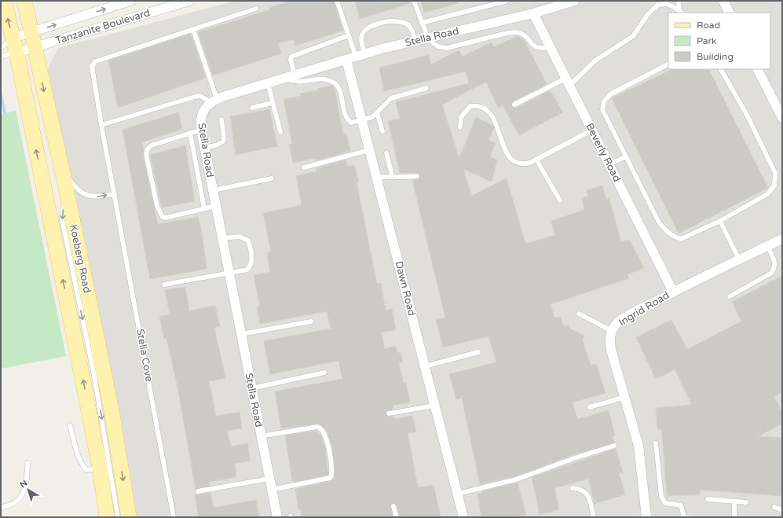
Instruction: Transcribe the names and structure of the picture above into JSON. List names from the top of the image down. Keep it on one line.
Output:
{"streets":{"main road":["Koeberg Road"],"street":["Tanzanite Boulevard","Stella Road","Beverly Road","Dawn Road","Ingrid Road"],"lane":["Stella Cove"]},"crossings":[["Tanzanite Boulevard","Koeberg Road"],["Stella Road","Beverly Road"],["Stella Road","Dawn Road"],["Beverly Road","Ingrid Road"]],"legend":["Road","Park","Building"],"north":"top left"}
